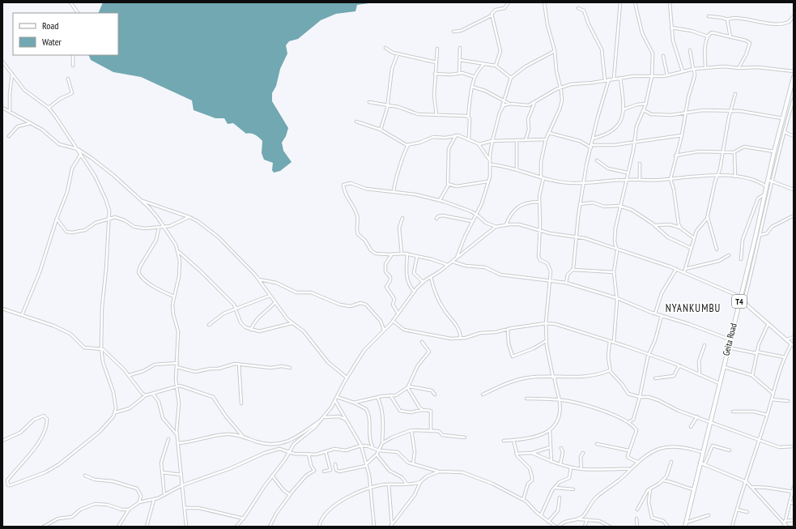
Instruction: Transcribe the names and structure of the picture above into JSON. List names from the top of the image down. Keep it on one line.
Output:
{"streets":{"highway":["T4","Geita Road"]},"districts":["NYANKUMBU"],"legend":["Road","Water"]}
